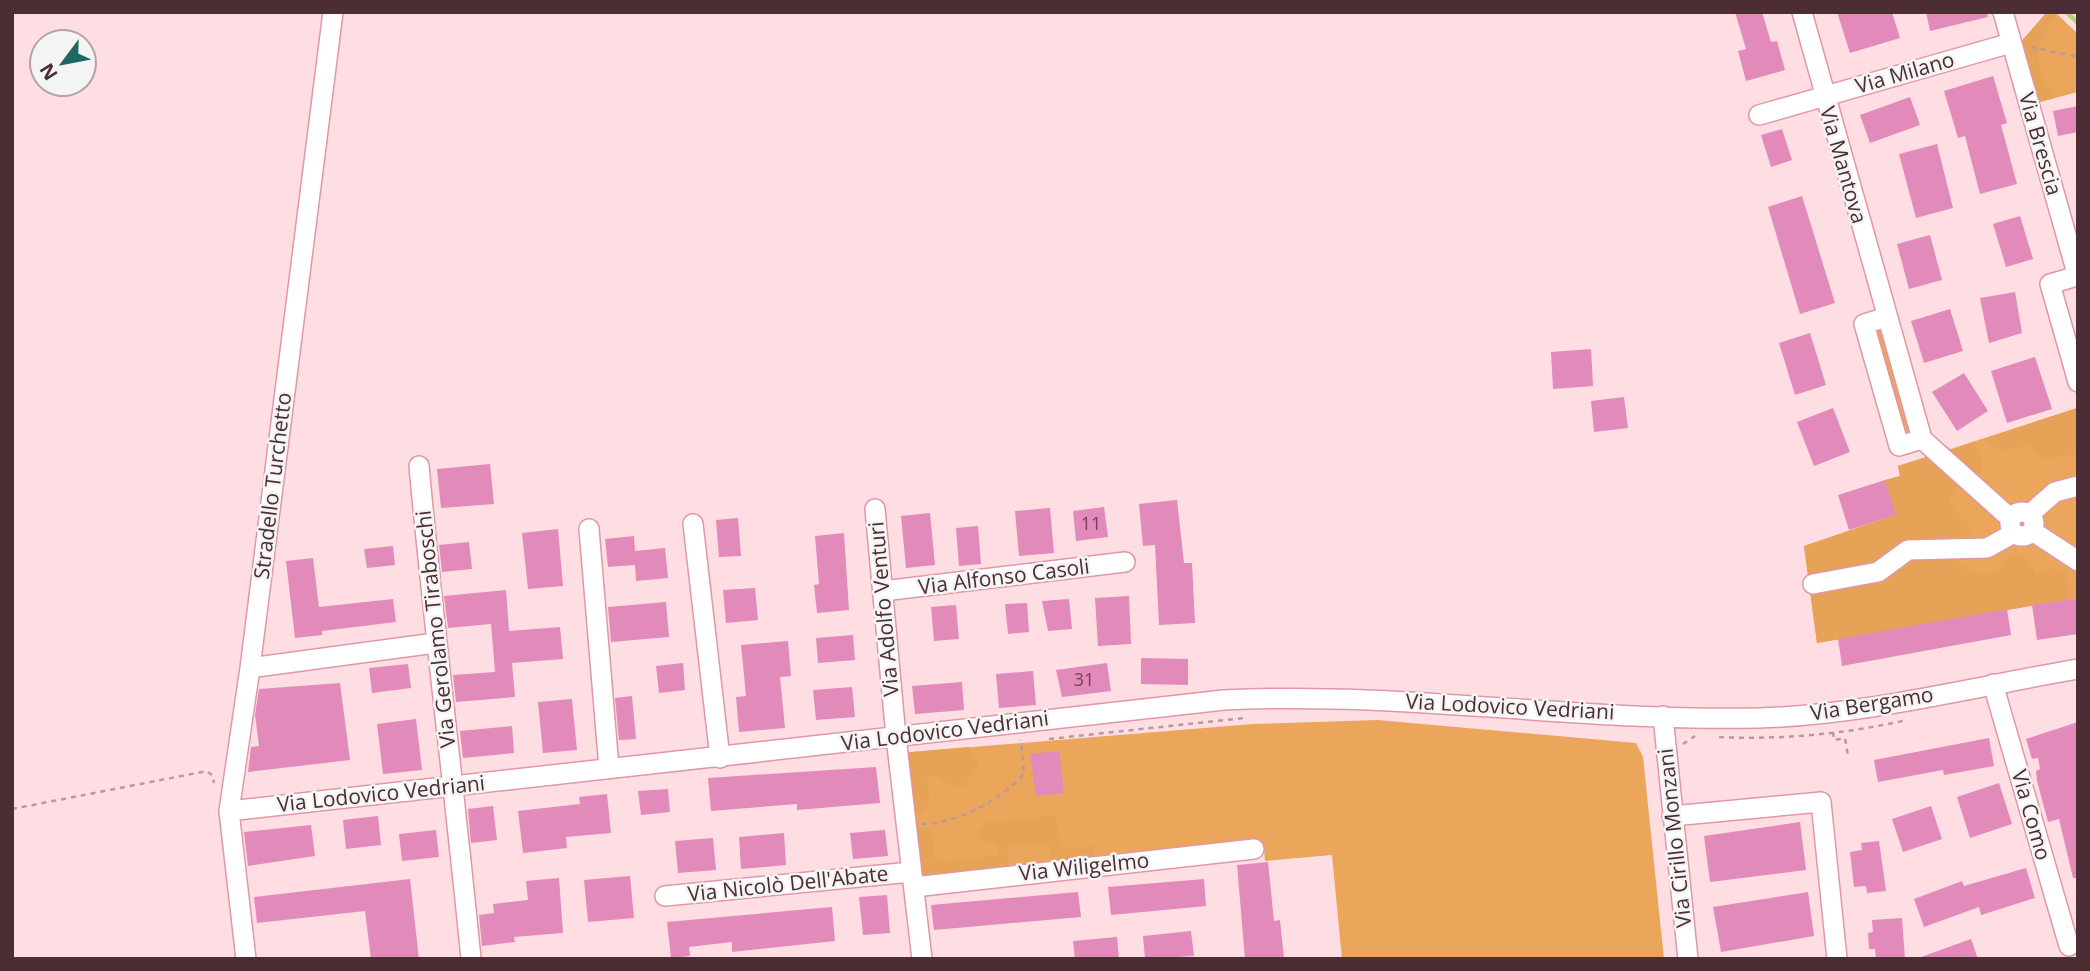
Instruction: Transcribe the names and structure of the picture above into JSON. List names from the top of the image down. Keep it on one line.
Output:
{"streets":{"street":["Via Milano","Via Brescia","Via Mantova","Stradello Turchetto","Via Alfonso Casoli","Via Adolfo Venturi","Via Gerolamo Tiraboschi","Via Bergamo","Via Lodovico Vedriani","Via Como","Via Cirillo Monzani","Via Wiligelmo","Via Nicolò Dell'Abate"]},"crossings":[["Via Milano","Via Brescia"],["Via Milano","Via Mantova"],["Stradello Turchetto","Via Lodovico Vedriani"],["Via Alfonso Casoli","Via Adolfo Venturi"],["Via Adolfo Venturi","Via Lodovico Vedriani"],["Via Adolfo Venturi","Via Wiligelmo"],["Via Adolfo Venturi","Via Nicolò Dell'Abate"],["Via Gerolamo Tiraboschi","Via Lodovico Vedriani"],["Via Bergamo","Via Lodovico Vedriani"],["Via Bergamo","Via Como"],["Via Bergamo","Via Cirillo Monzani"],["Via Lodovico Vedriani","Via Cirillo Monzani"],["Via Wiligelmo","Via Nicolò Dell'Abate"]],"house_numbers":["11","31"],"north":"bottom left"}
